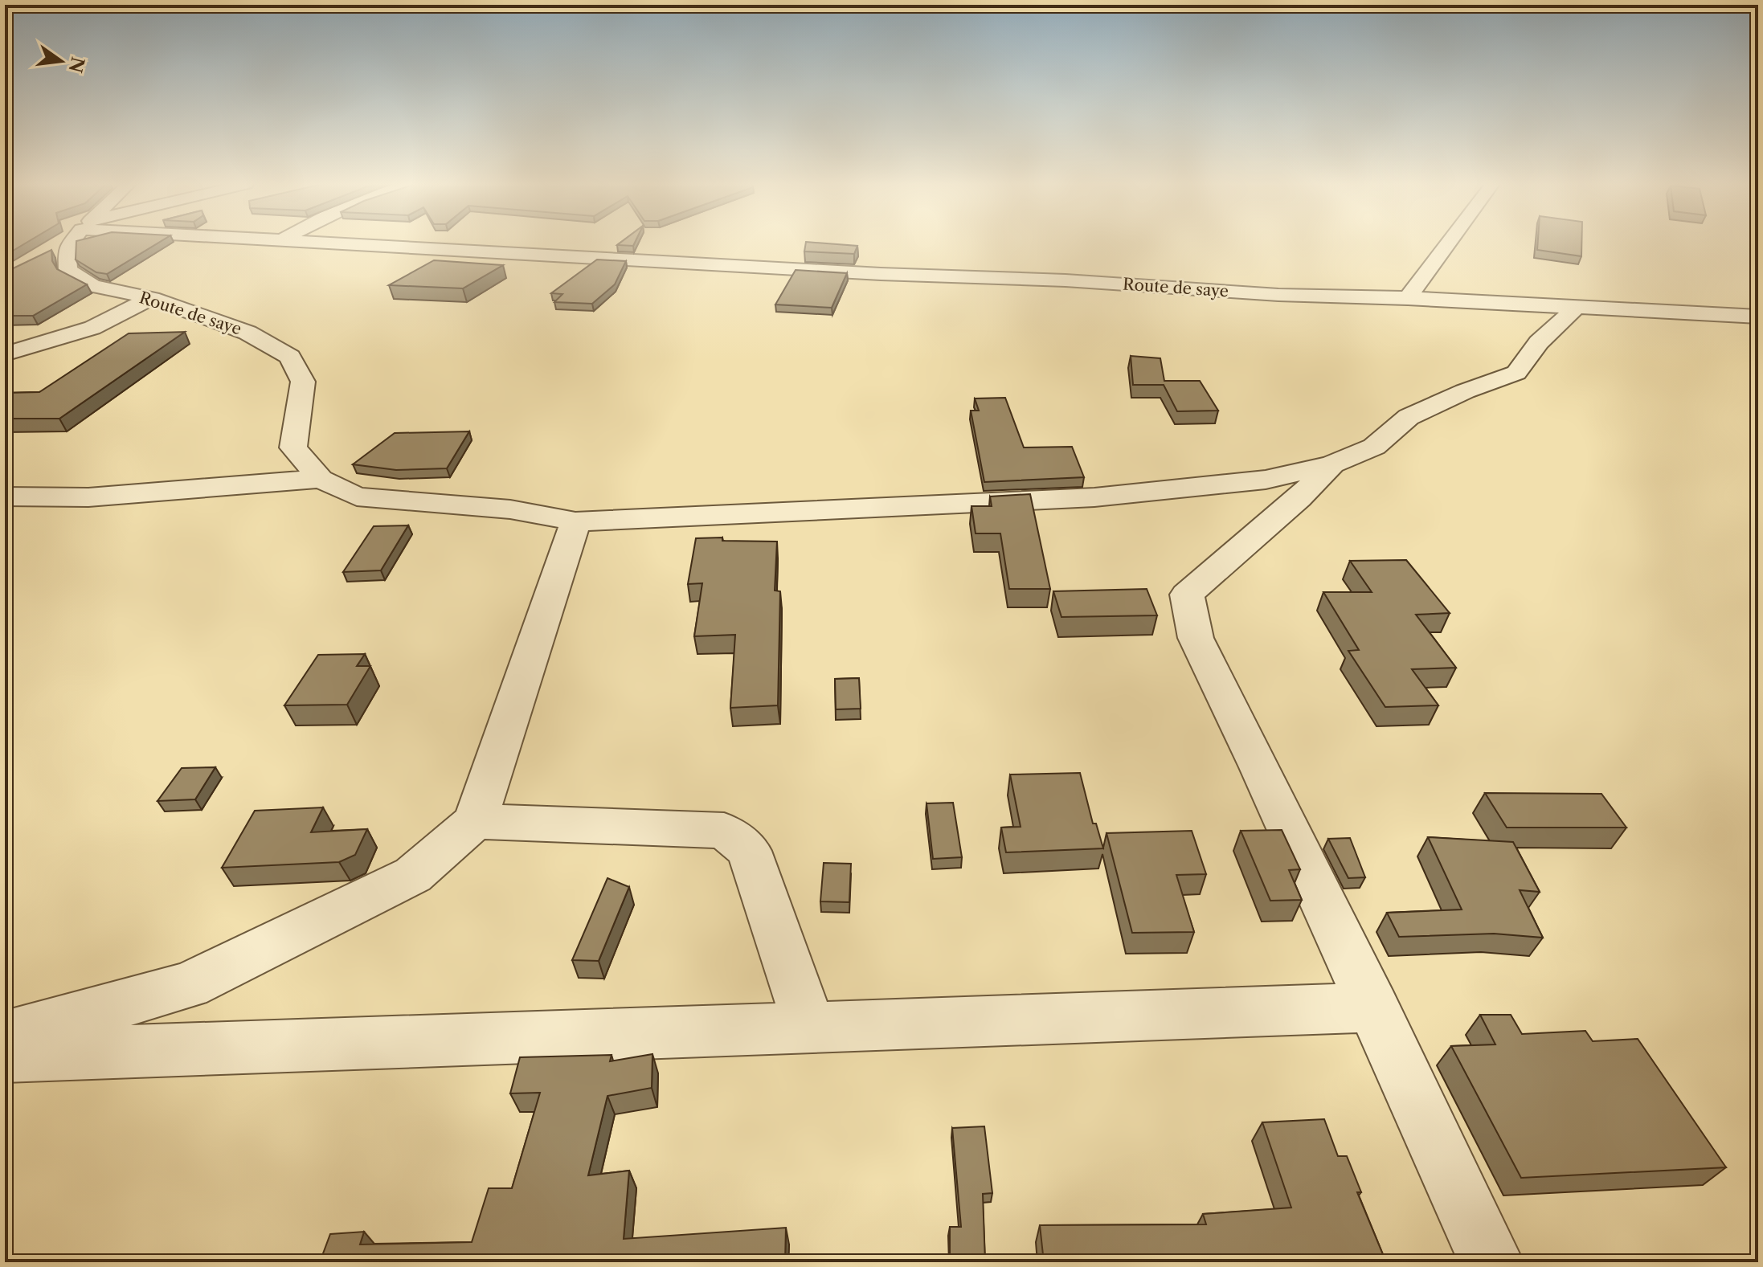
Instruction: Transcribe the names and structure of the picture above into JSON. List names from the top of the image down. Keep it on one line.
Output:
{"streets":{"street":["Route de saye"]},"north":"right"}
